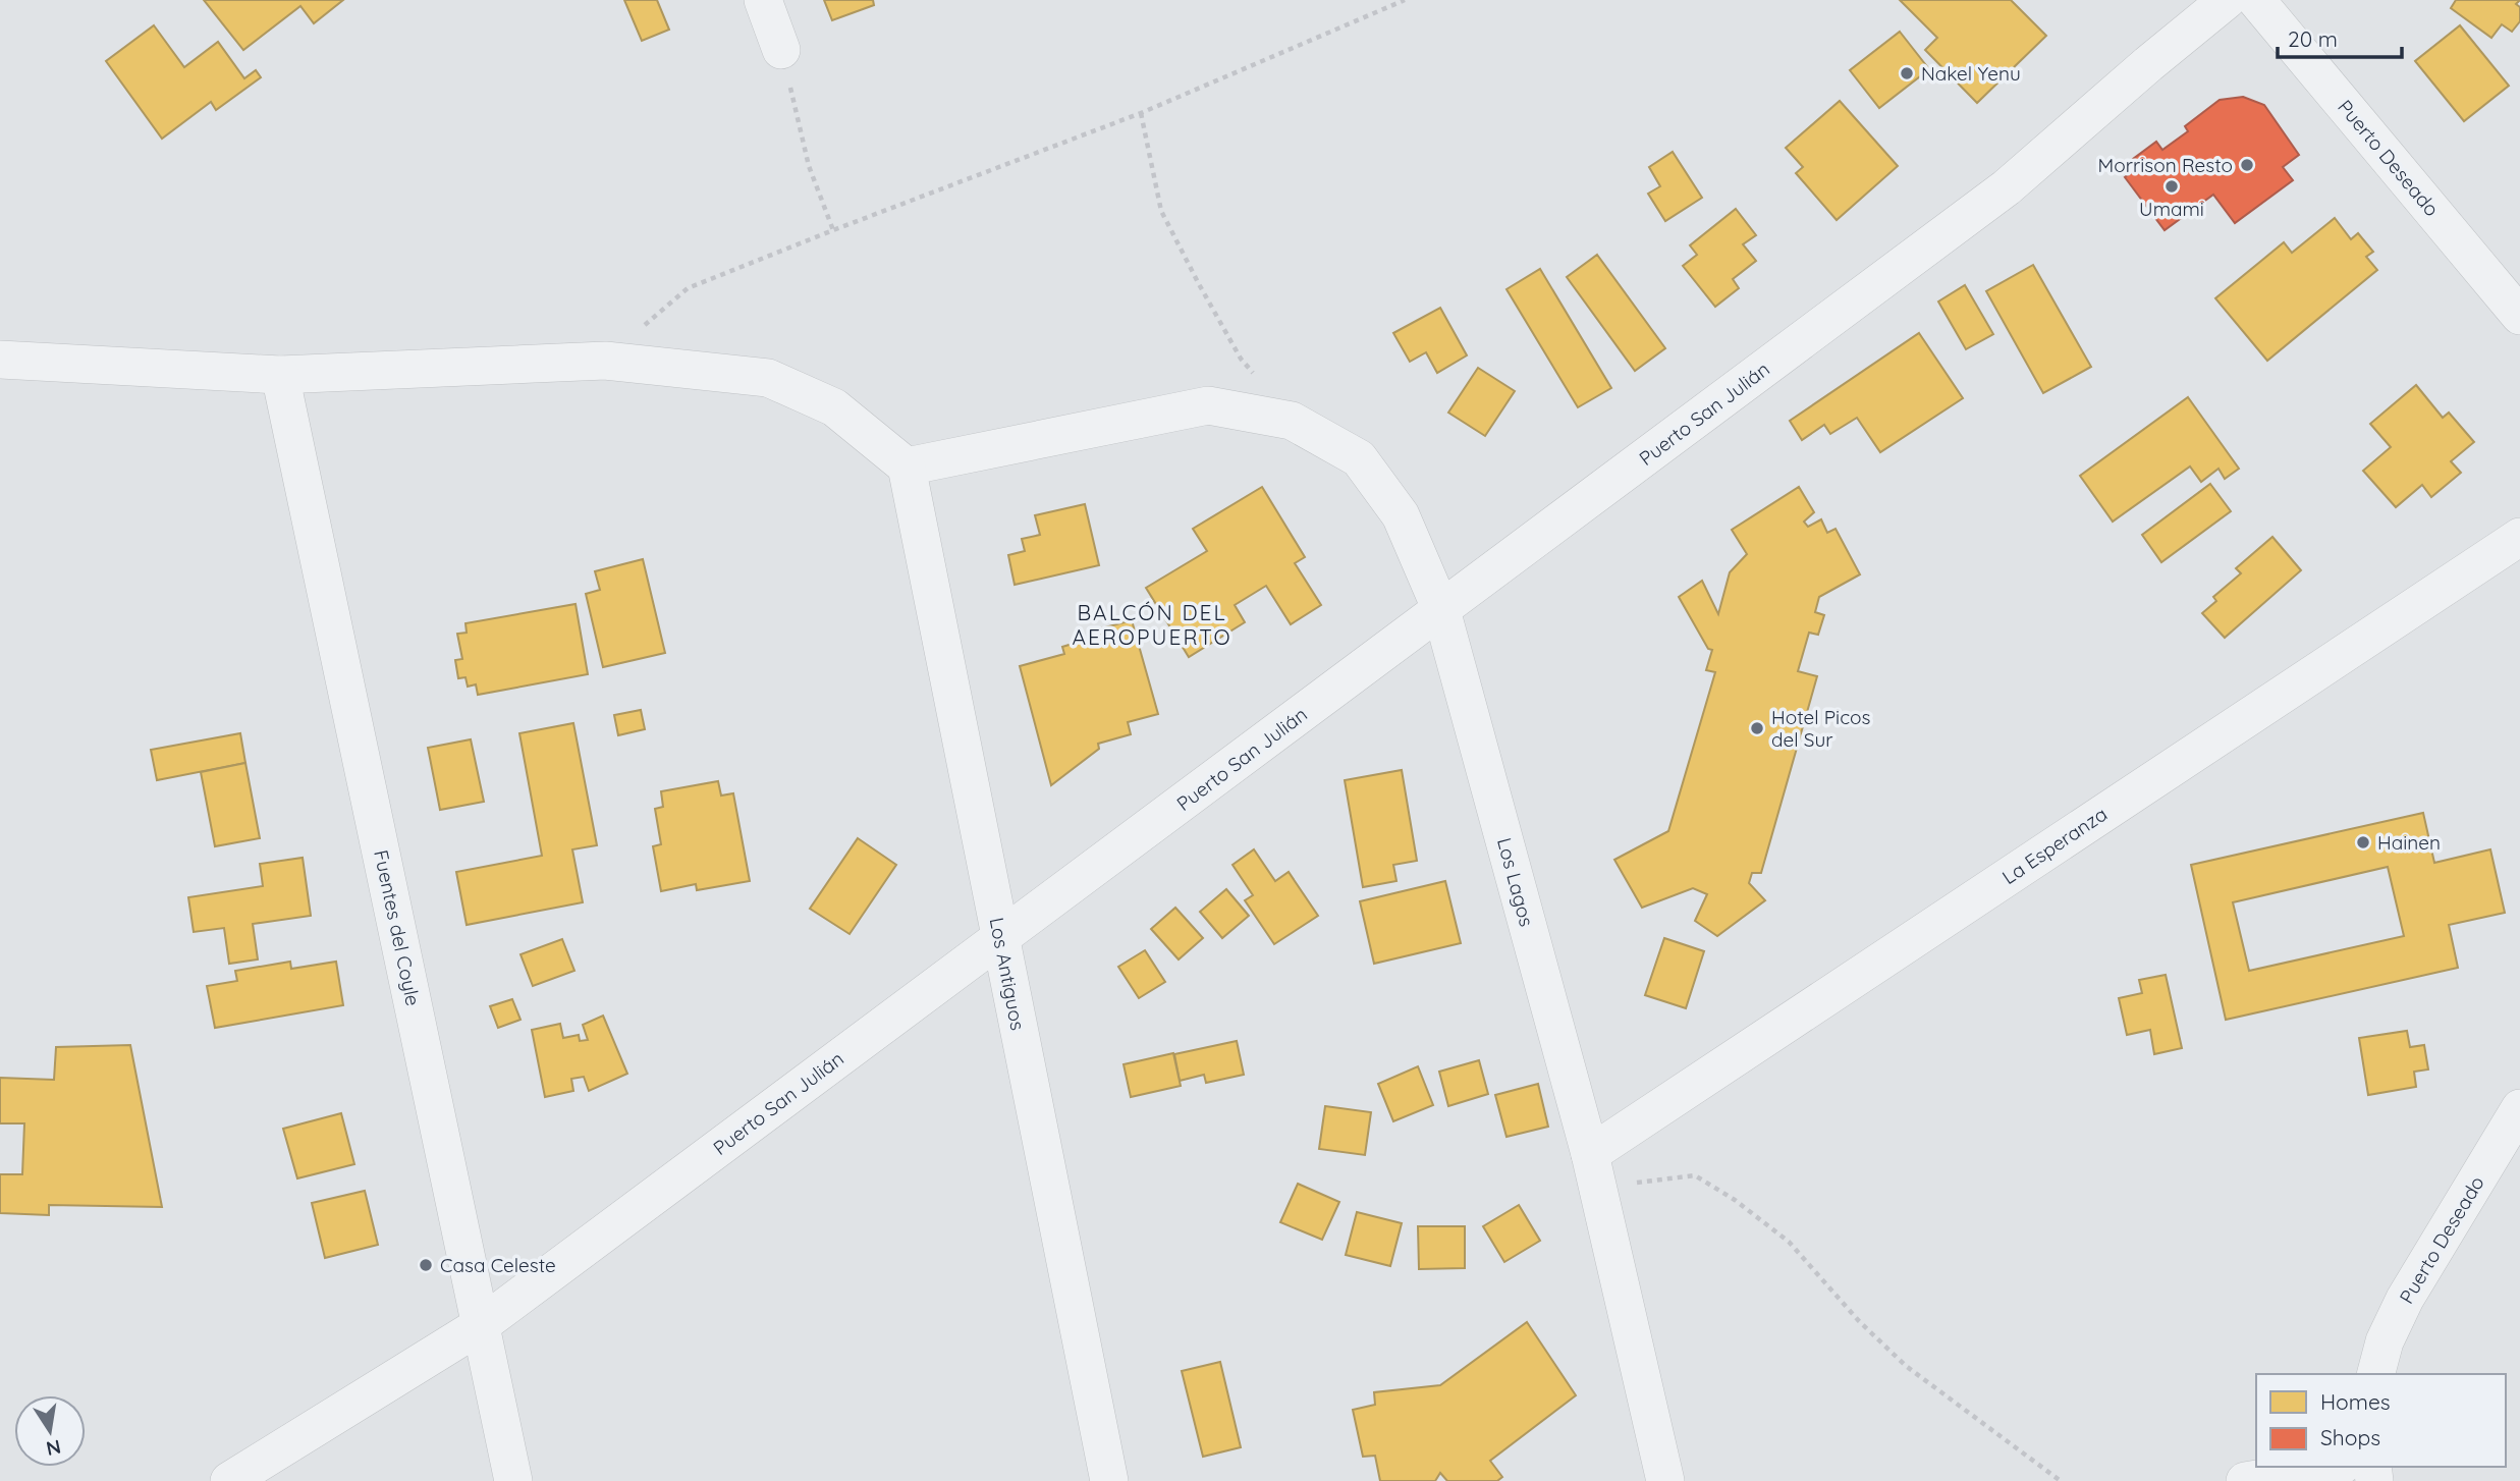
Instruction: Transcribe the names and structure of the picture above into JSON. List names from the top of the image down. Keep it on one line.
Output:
{"streets":{"street":["Puerto Deseado","Puerto San Julián","La Esperanza","Los Lagos","Fuentes del Coyle","Los Antiguos"]},"crossings":[["Puerto San Julián","Los Lagos"],["Puerto San Julián","Fuentes del Coyle"],["Puerto San Julián","Los Antiguos"],["La Esperanza","Los Lagos"],["Los Lagos","Los Antiguos"]],"districts":["BALCÓN DEL AEROPUERTO"],"places":["Nakel Yenu","Morrison Resto","Umami","Hotel Picos del Sur","Hainen","Casa Celeste"],"legend":["Homes","Shops"],"scale_bar":"20 m","north":"bottom"}
